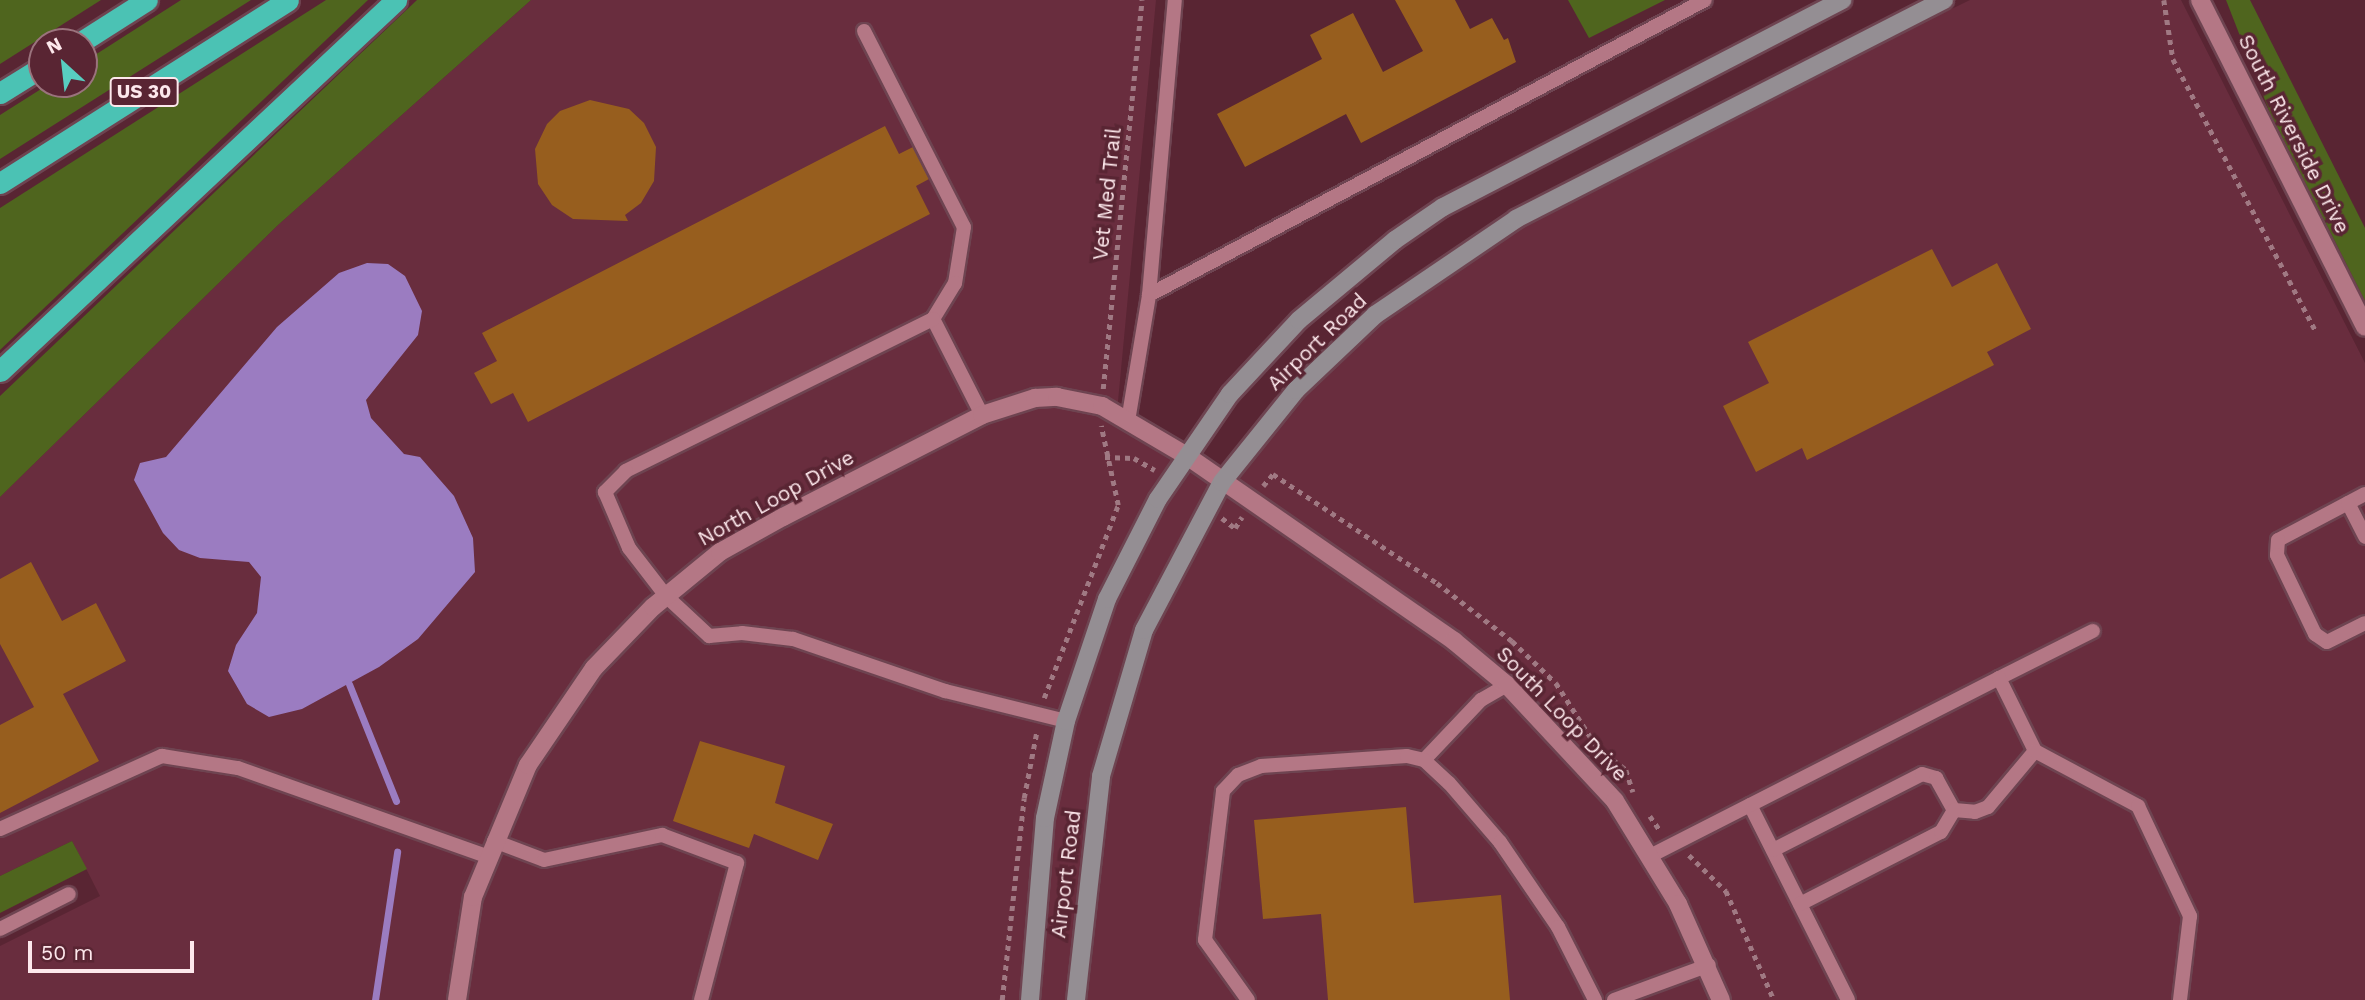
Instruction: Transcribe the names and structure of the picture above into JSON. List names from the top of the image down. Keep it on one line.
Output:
{"streets":{"highway":["US 30"],"main road":["Airport Road"],"street":["South Riverside Drive","North Loop Drive","South Loop Drive"],"path":["Vet Med Trail"]},"crossings":[["Airport Road","North Loop Drive"],["Airport Road","South Loop Drive"],["North Loop Drive","South Loop Drive"]],"scale_bar":"50 m","north":"top left"}
